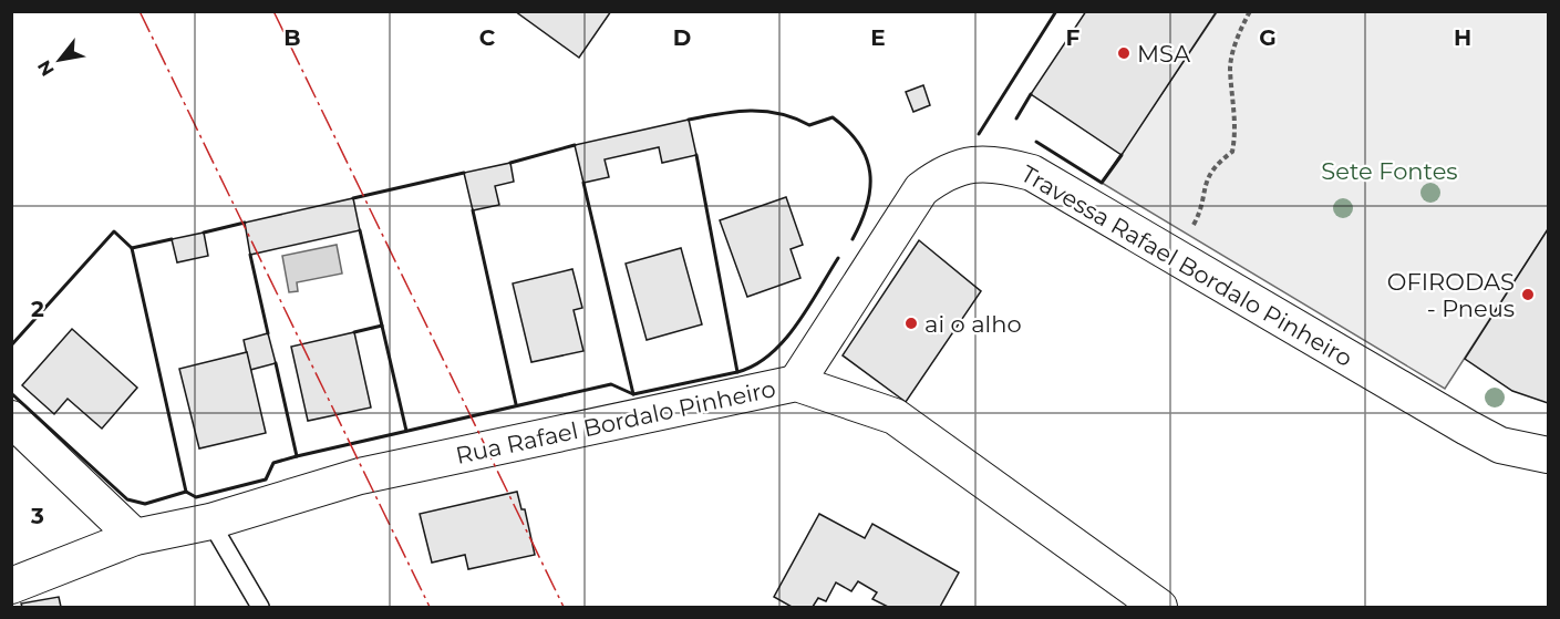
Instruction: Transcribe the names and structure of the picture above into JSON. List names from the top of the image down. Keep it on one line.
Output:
{"streets":{"street":["Travessa Rafael Bordalo Pinheiro","Rua Rafael Bordalo Pinheiro"]},"crossings":[["Travessa Rafael Bordalo Pinheiro","Rua Rafael Bordalo Pinheiro"]],"parks":["Sete Fontes"],"places":["MSA","OFIRODAS - Pneus","ai o alho"],"north":"bottom left","grid":{"columns":["B","C","D","E","F","G","H"],"rows":["2","3"]}}
